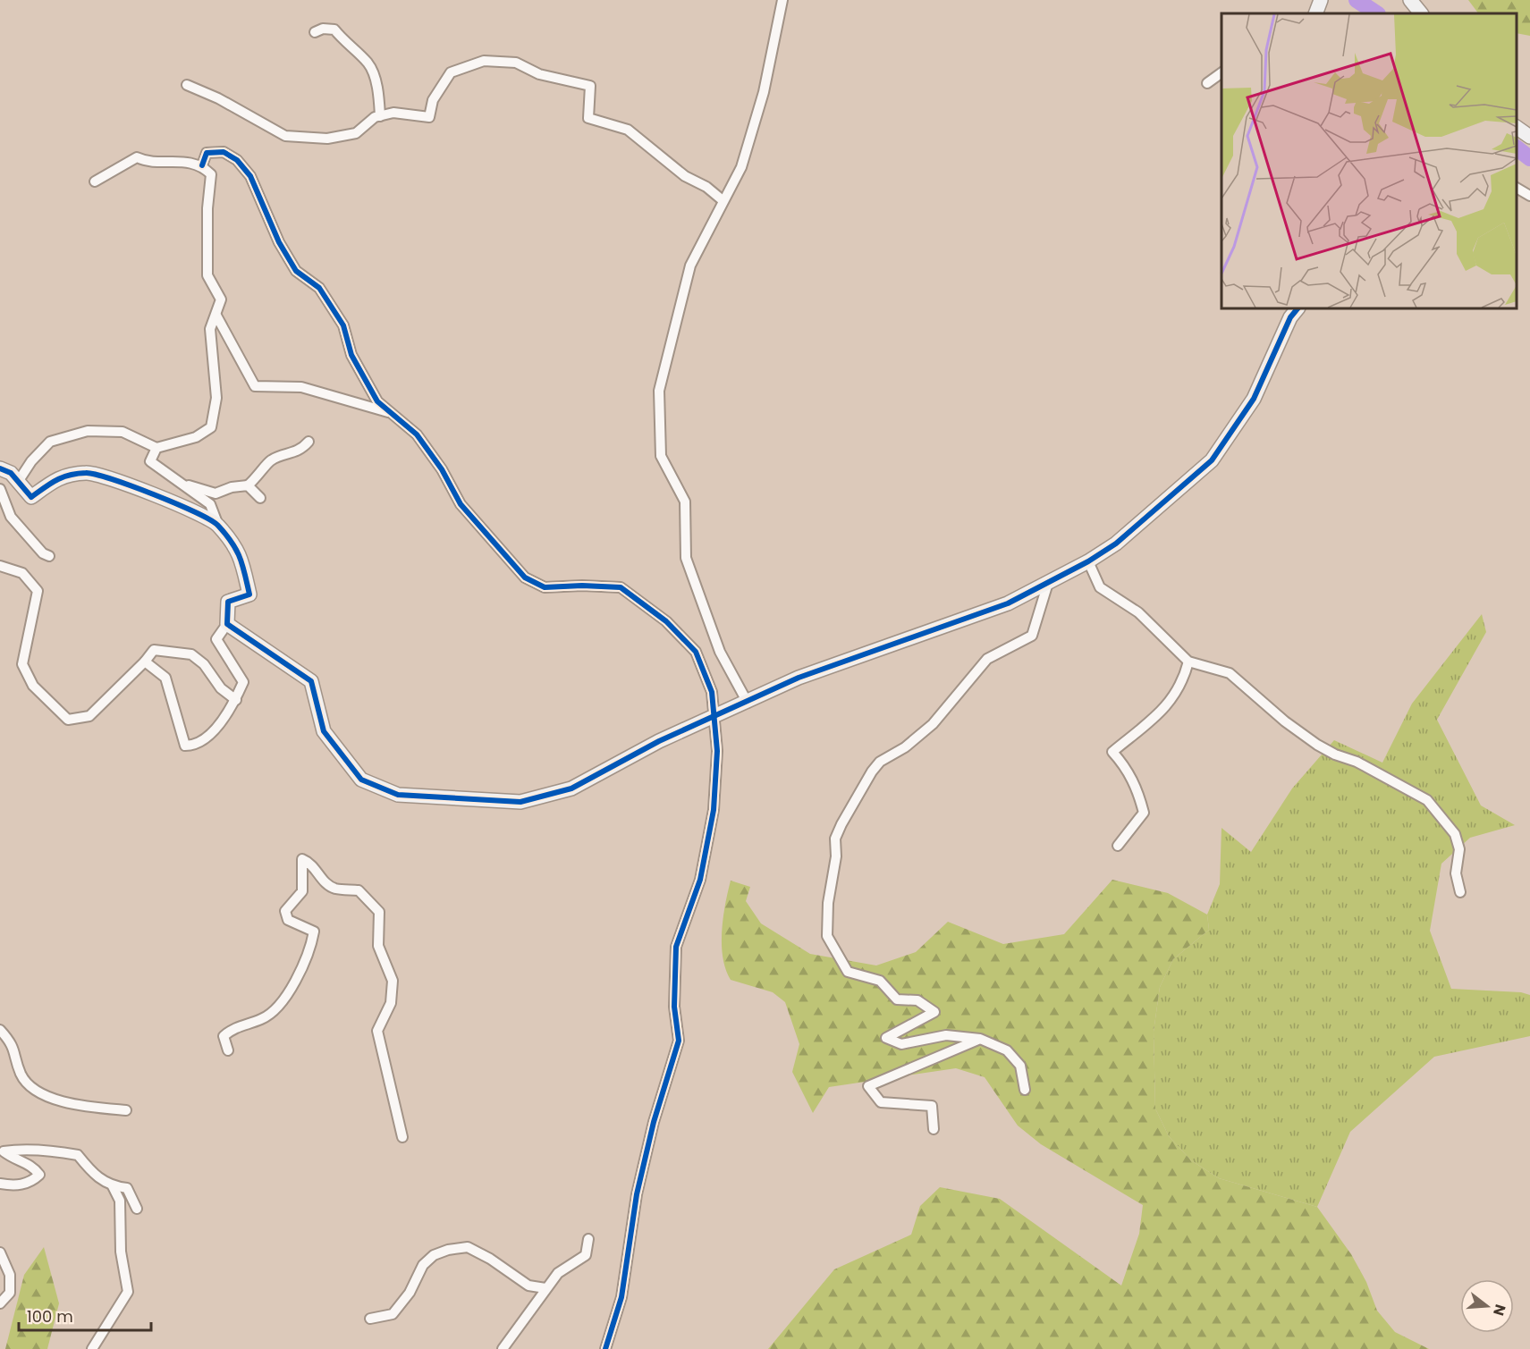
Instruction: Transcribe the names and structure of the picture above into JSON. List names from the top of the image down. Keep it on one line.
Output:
{"scale_bar":"100 m","north":"right"}
